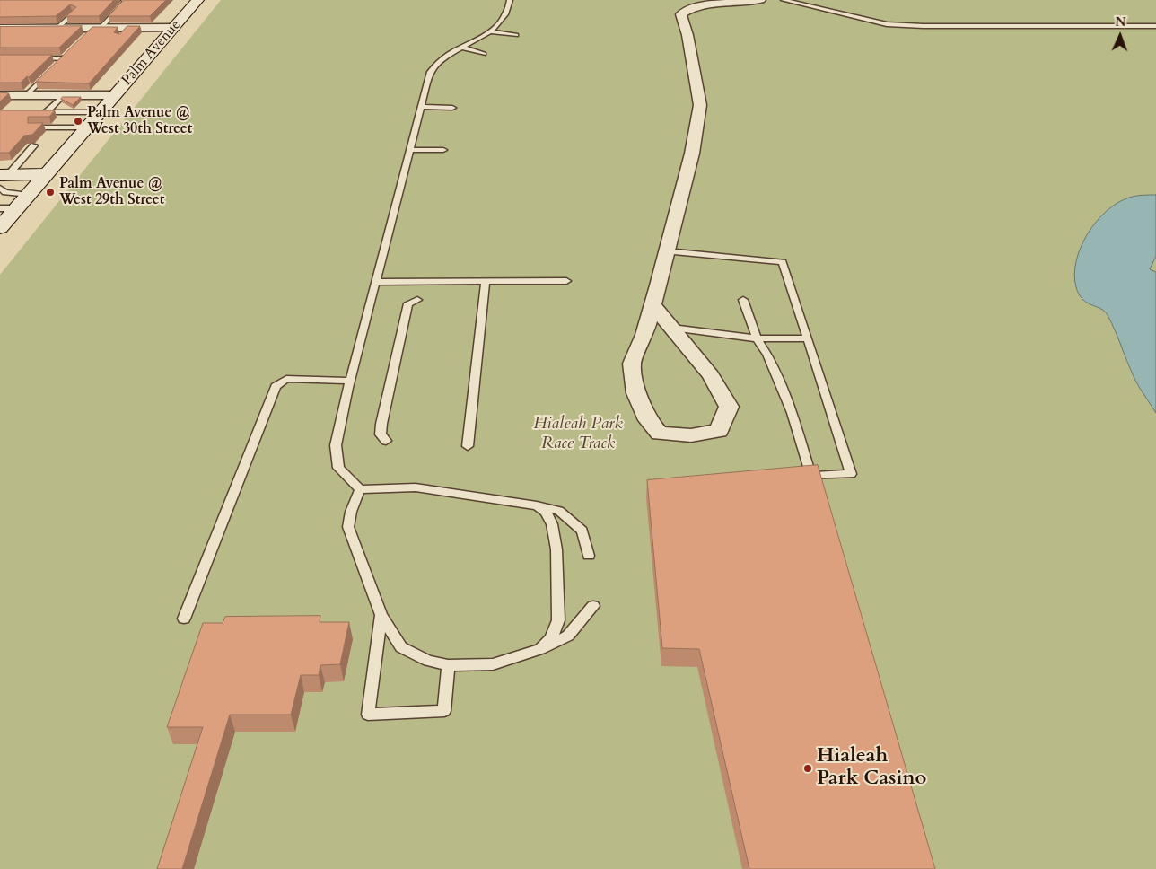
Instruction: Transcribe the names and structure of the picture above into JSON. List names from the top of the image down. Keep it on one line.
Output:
{"streets":{"main road":["Palm Avenue"]},"parks":["Hialeah Park Race Track"],"places":["Palm Avenue @ West 30th Street","Palm Avenue @ West 29th Street","Hialeah Park Casino"],"north":"top"}
